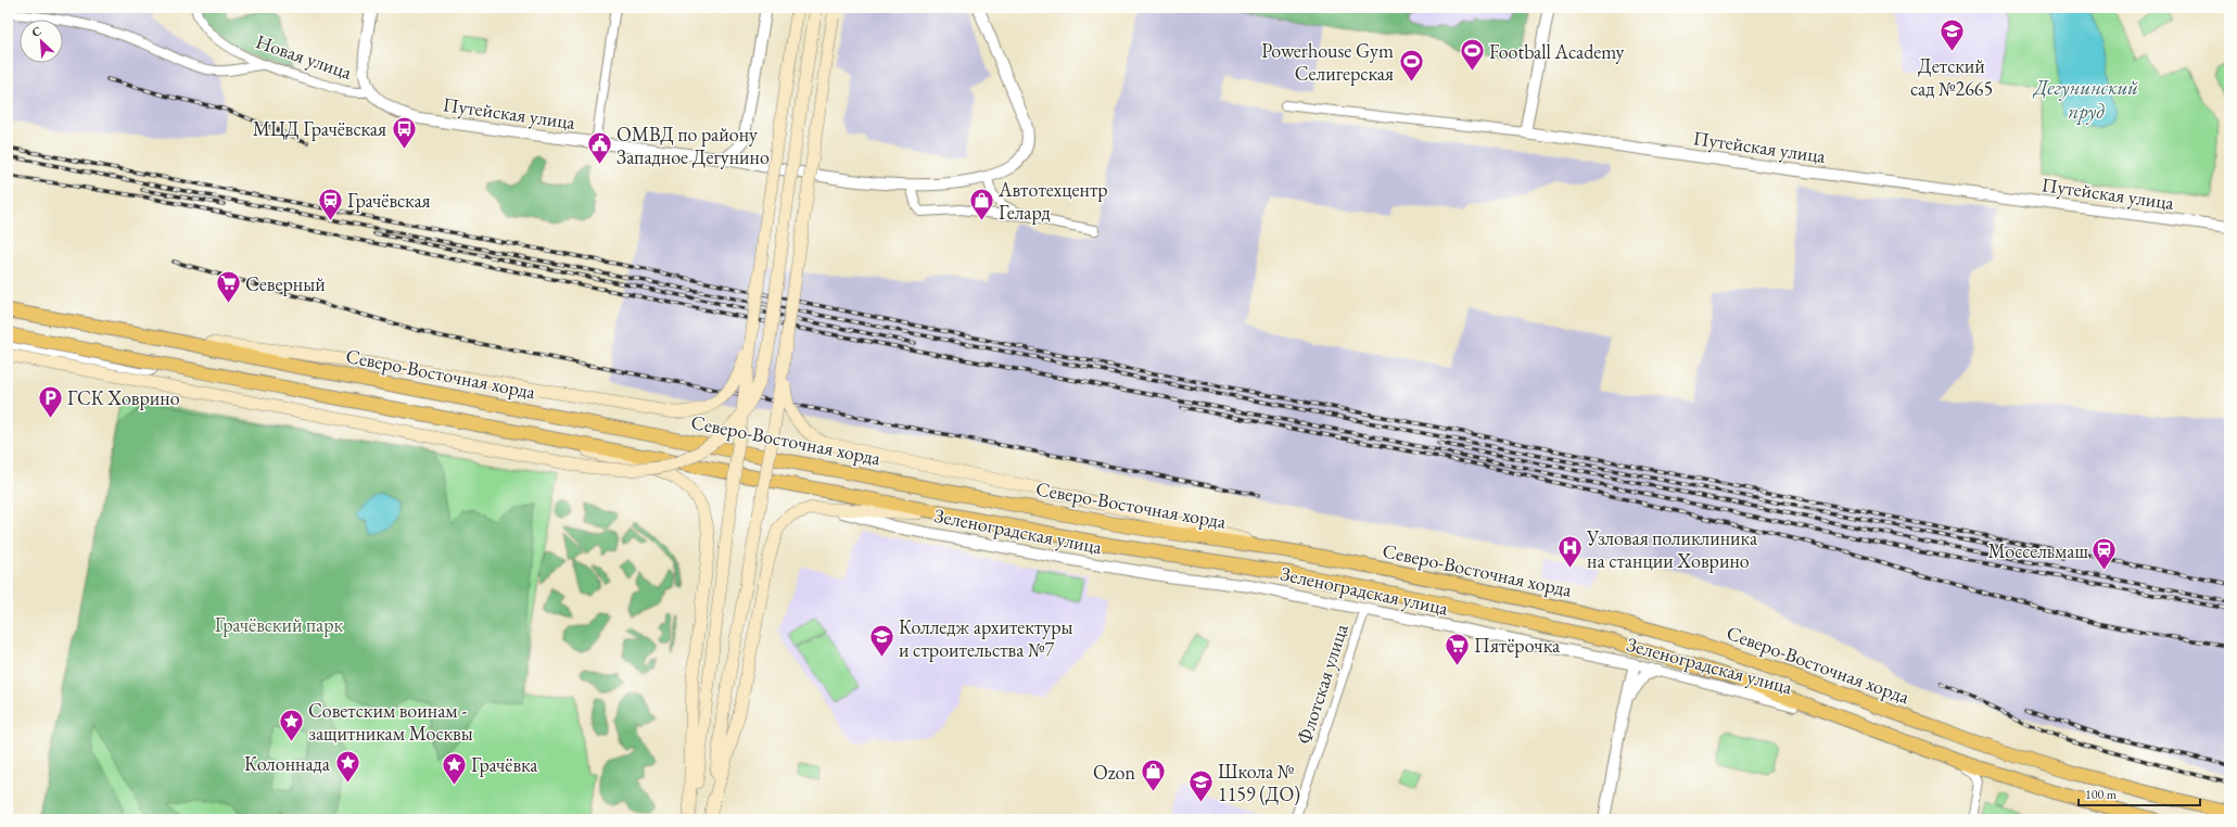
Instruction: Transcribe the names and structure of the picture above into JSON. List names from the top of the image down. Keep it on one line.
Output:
{"streets":{"main road":["Северо-Восточная хорда"],"street":["Новая улица","Путейская улица","Зеленоградская улица","Флотская улица"]},"crossings":[["Новая улица","Путейская улица"],["Зеленоградская улица","Флотская улица"]],"water":["Дегунинский пруд"],"parks":["Грачёвский парк"],"places":{"school or university":["Детский сад №2665","Колледж архитектуры и строительства №7","Школа № 1159 (ДО)"],"sports":["Football Academy","Powerhouse Gym Селигерская"],"bus stop":["МЦД Грачёвская"],"public building":["ОМВД по району Западное Дегунино"],"station":["Грачёвская","Моссельмаш"],"shop":["Автотехцентр Гелард","Ozon"],"supermarket":["Северный","Пятёрочка"],"parking":["ГСК Ховрино"],"hospital":["Узловая поликлиника на станции Ховрино"],"place":["Советским воинам - защитникам Москвы","Колоннада","Грачёвка"]},"scale_bar":"100 m","north":"top left"}
